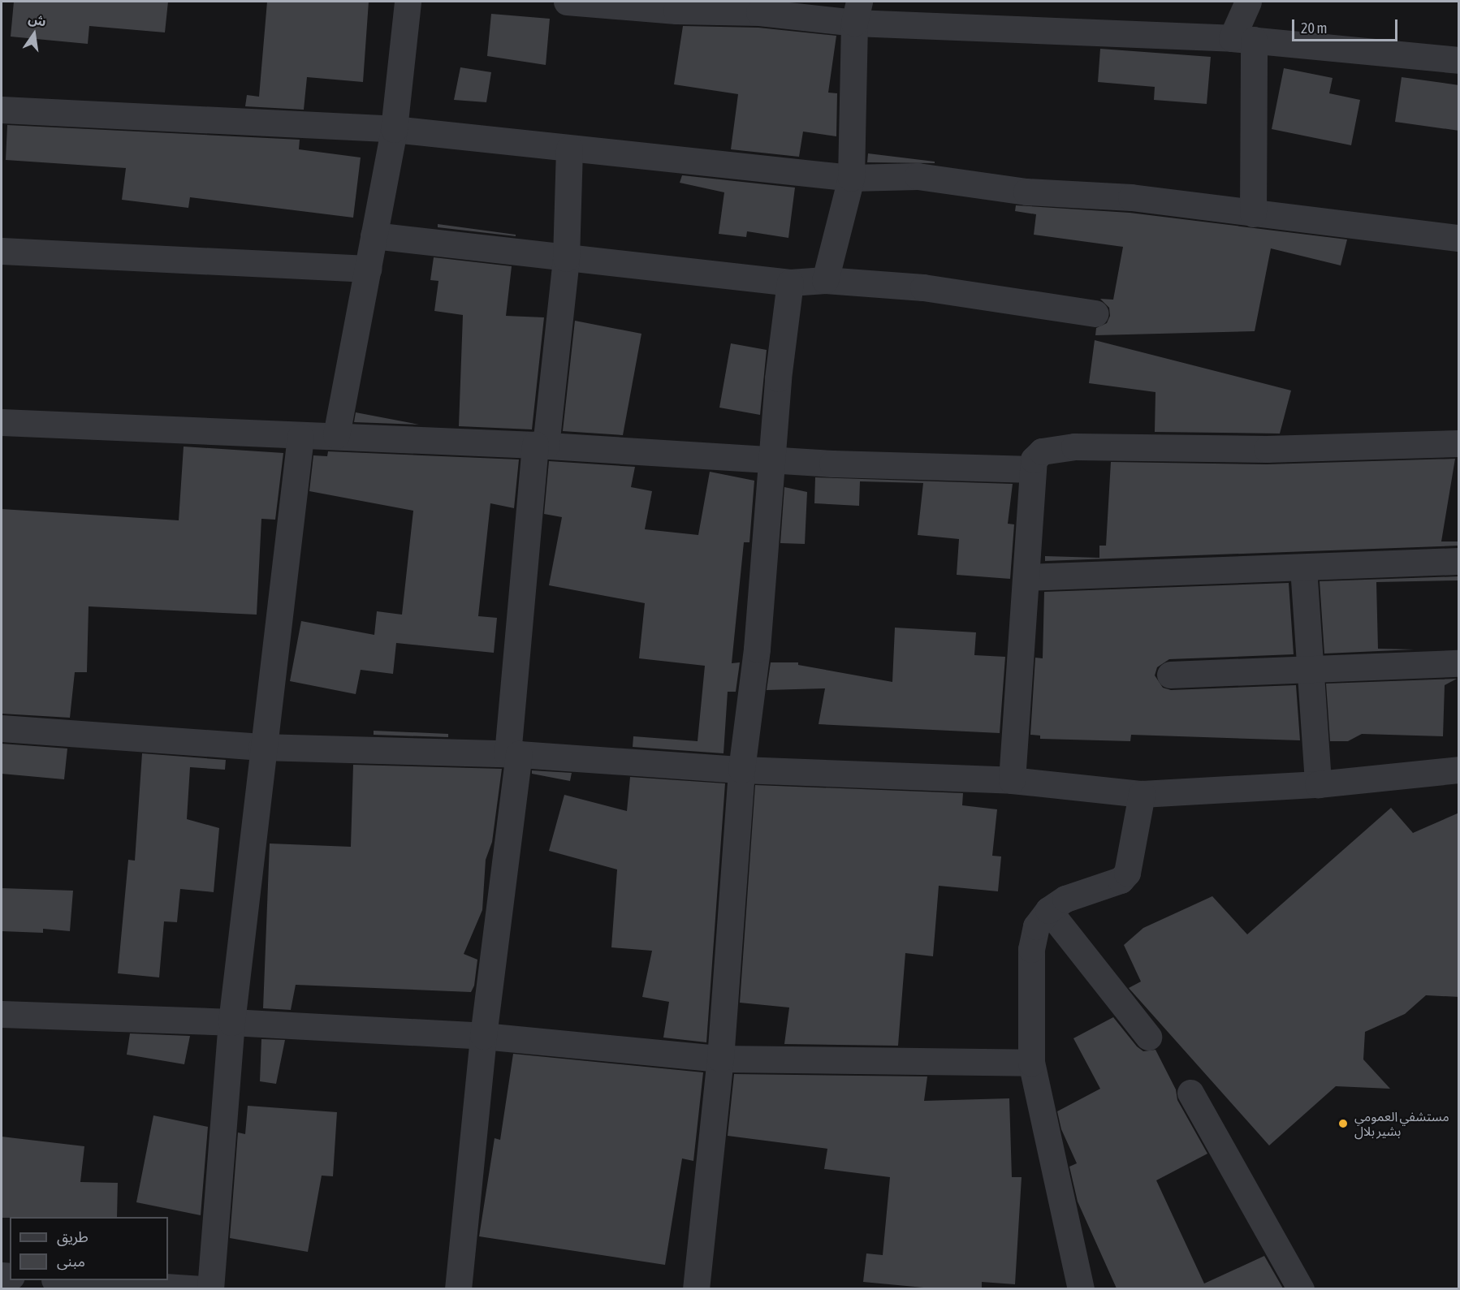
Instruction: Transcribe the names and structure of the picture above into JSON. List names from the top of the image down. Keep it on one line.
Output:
{"places":["مستشفي العمومي بشير بلال"],"legend":["طريق","مبنى"],"scale_bar":"20 m","north":"top"}
